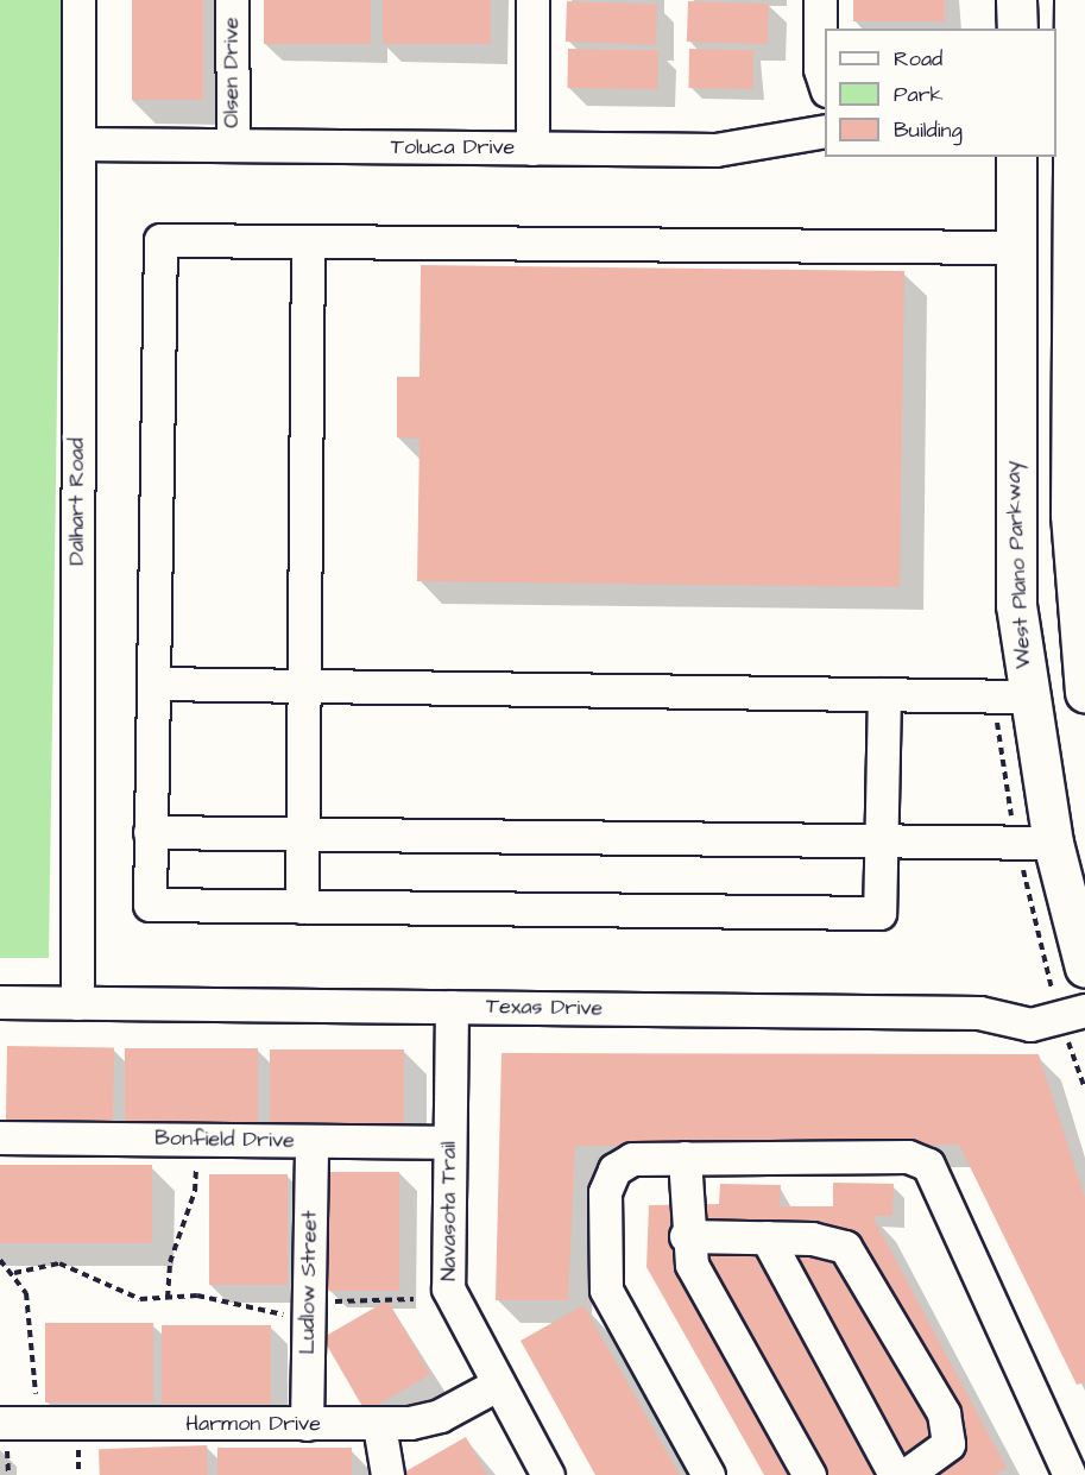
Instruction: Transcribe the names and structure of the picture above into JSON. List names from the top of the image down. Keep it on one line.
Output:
{"streets":{"main road":["West Plano Parkway"],"street":["Olsen Drive","Toluca Drive","Dalhart Road","Texas Drive","Bonfield Drive","Navasota Trail","Ludlow Street","Harmon Drive"]},"crossings":[["Olsen Drive","Toluca Drive"],["Toluca Drive","Dalhart Road"],["Dalhart Road","Texas Drive"],["Texas Drive","Navasota Trail"],["Bonfield Drive","Navasota Trail"],["Bonfield Drive","Ludlow Street"],["Navasota Trail","Harmon Drive"],["Ludlow Street","Harmon Drive"]],"legend":["Road","Park","Building"]}
